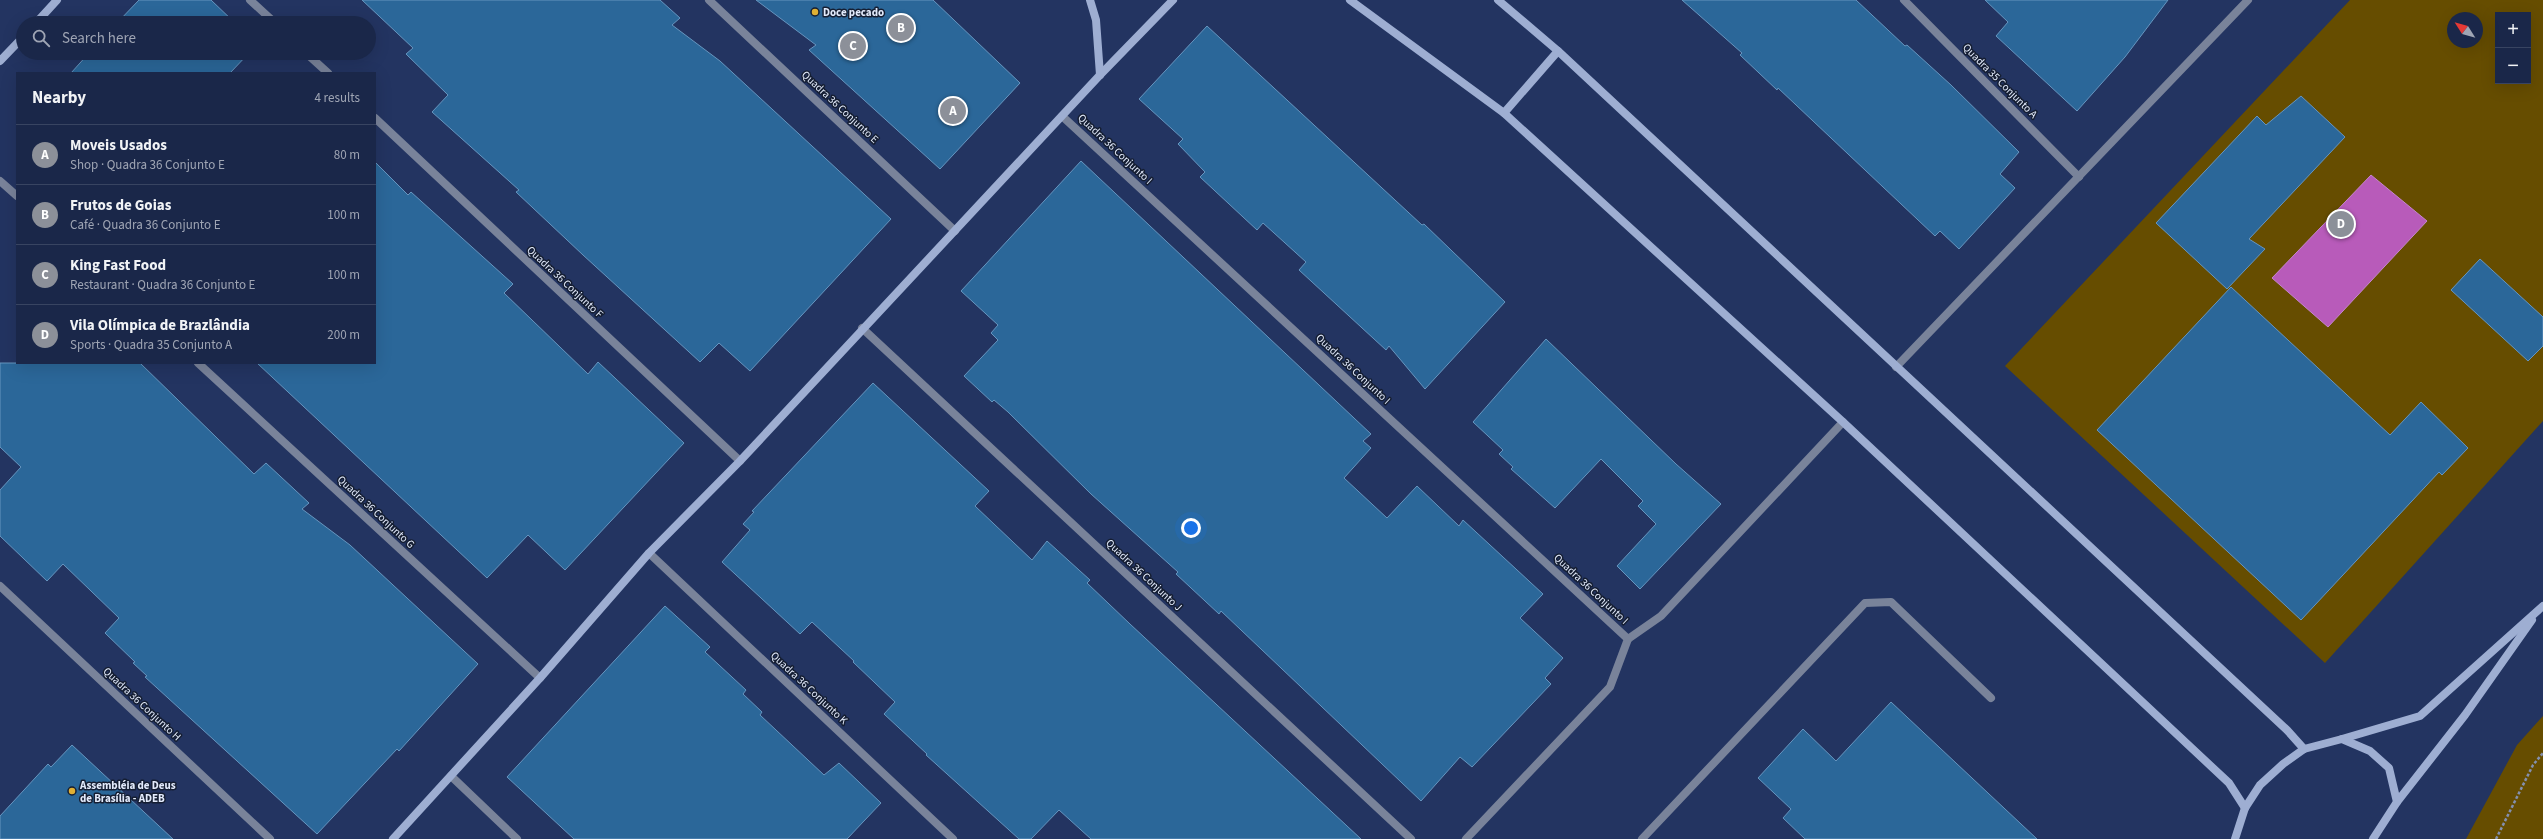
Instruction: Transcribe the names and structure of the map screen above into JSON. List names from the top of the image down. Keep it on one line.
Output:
{"streets":{"street":["Quadra 35 Conjunto A","Quadra 36 Conjunto E","Quadra 36 Conjunto I","Quadra 36 Conjunto F","Quadra 36 Conjunto G","Quadra 36 Conjunto J","Quadra 36 Conjunto K","Quadra 36 Conjunto H"]},"places":["Doce pecado","Assembléia de Deus de Brasília - ADEB"],"north":"top left","page":{"map_buttons":["+","−"],"pins":["B","C","A","D"],"search":"Search here","heading":["Nearby","4 results"],"list":[{"mark":"A","name":"Moveis Usados","note":"Shop · Quadra 36 Conjunto E","value":"80 m"},{"mark":"B","name":"Frutos de Goias","note":"Café · Quadra 36 Conjunto E","value":"100 m"},{"mark":"C","name":"King Fast Food","note":"Restaurant · Quadra 36 Conjunto E","value":"100 m"},{"mark":"D","name":"Vila Olímpica de Brazlândia","note":"Sports · Quadra 35 Conjunto A","value":"200 m"}]}}
